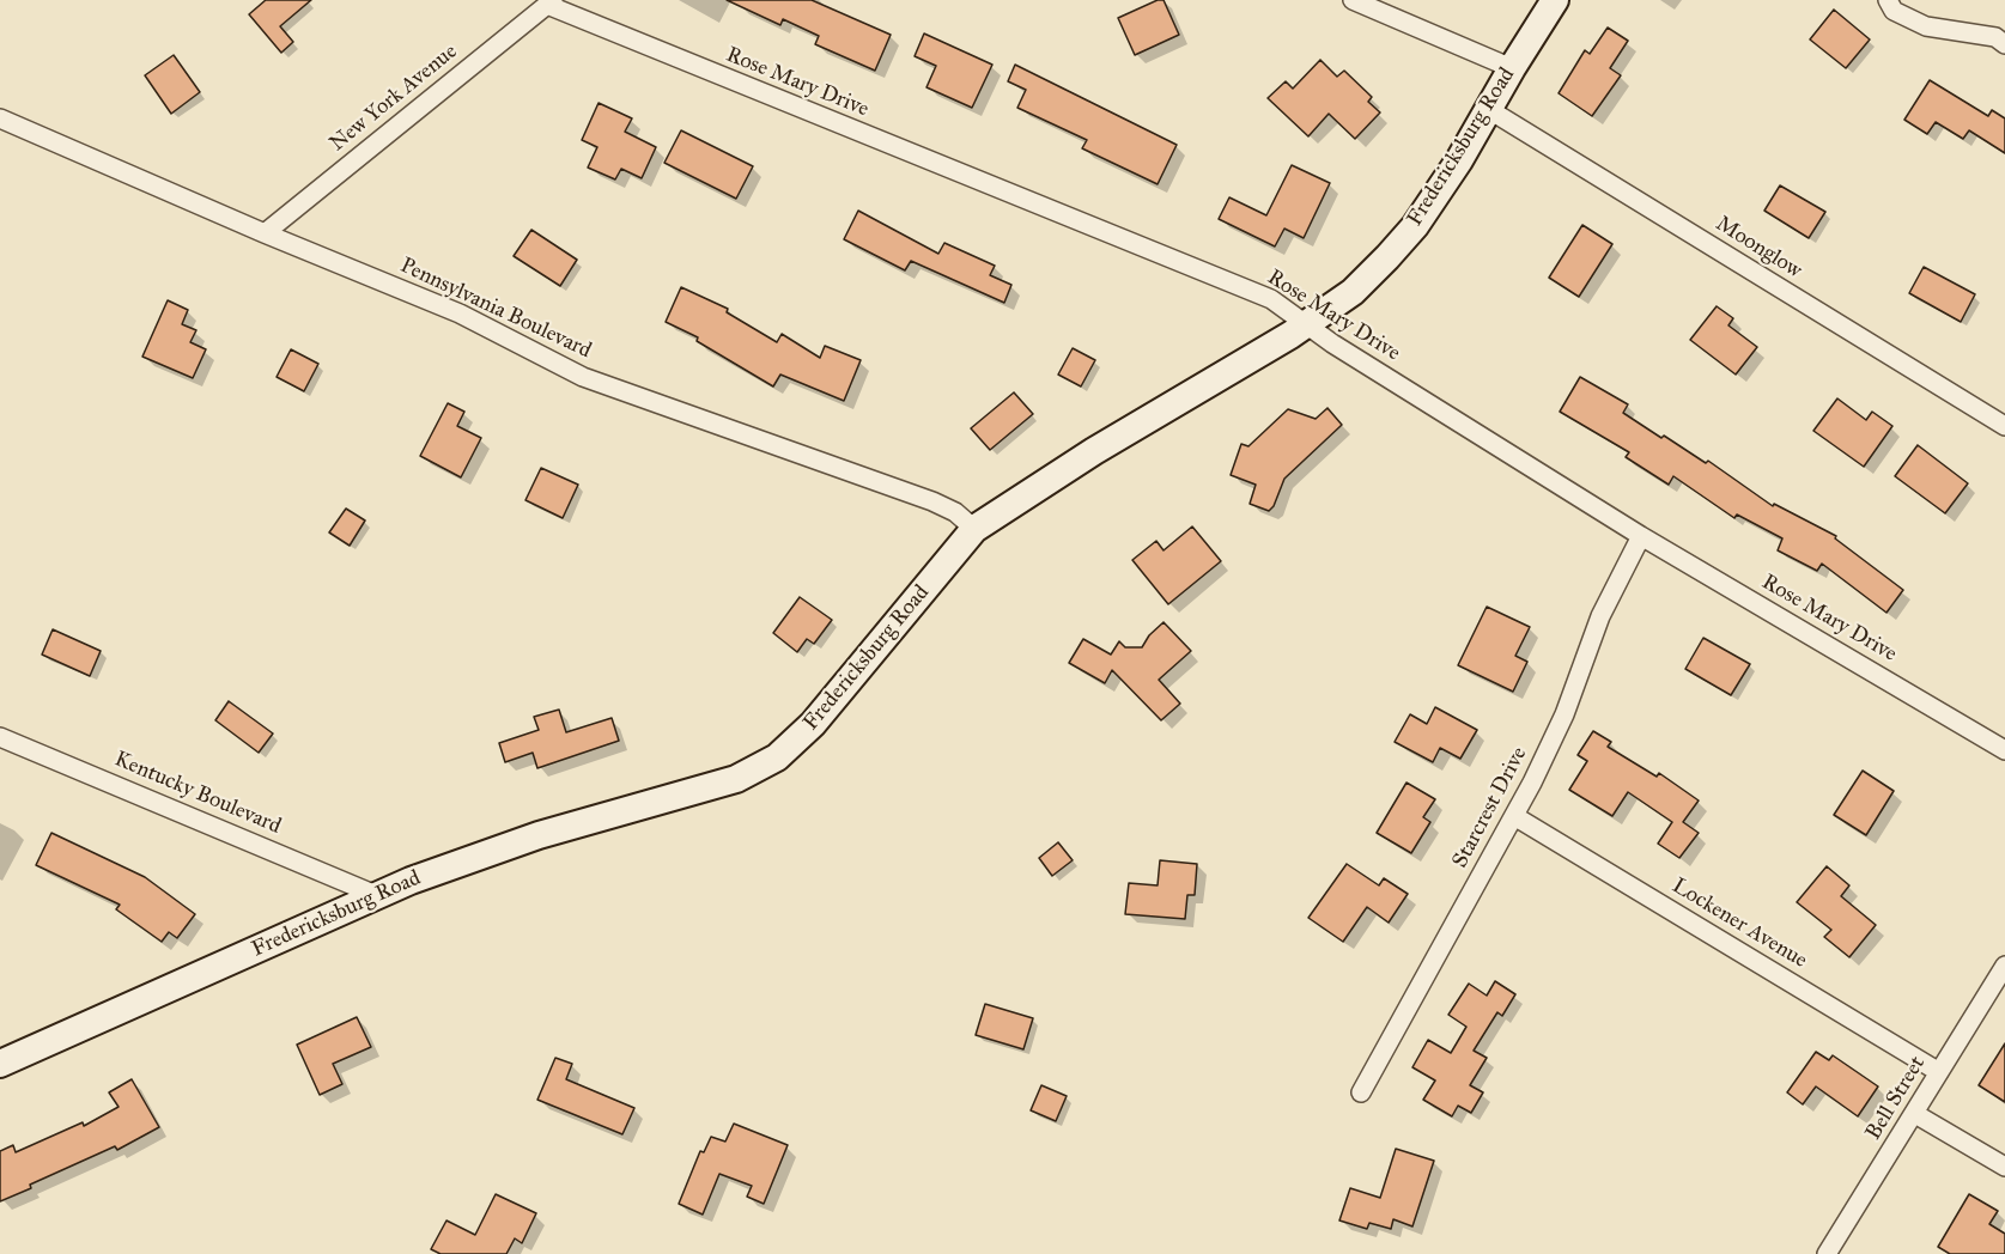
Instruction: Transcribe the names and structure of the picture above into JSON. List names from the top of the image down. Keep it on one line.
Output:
{"streets":{"street":["Rose Mary Drive","New York Avenue","Fredericksburg Road","Moonglow","Pennsylvania Boulevard","Kentucky Boulevard","Starcrest Drive","Lockener Avenue","Bell Street"]},"crossings":[["Rose Mary Drive","New York Avenue"],["Rose Mary Drive","Fredericksburg Road"],["Rose Mary Drive","Starcrest Drive"],["New York Avenue","Pennsylvania Boulevard"],["Fredericksburg Road","Moonglow"],["Fredericksburg Road","Pennsylvania Boulevard"],["Fredericksburg Road","Kentucky Boulevard"],["Starcrest Drive","Lockener Avenue"],["Lockener Avenue","Bell Street"]]}
